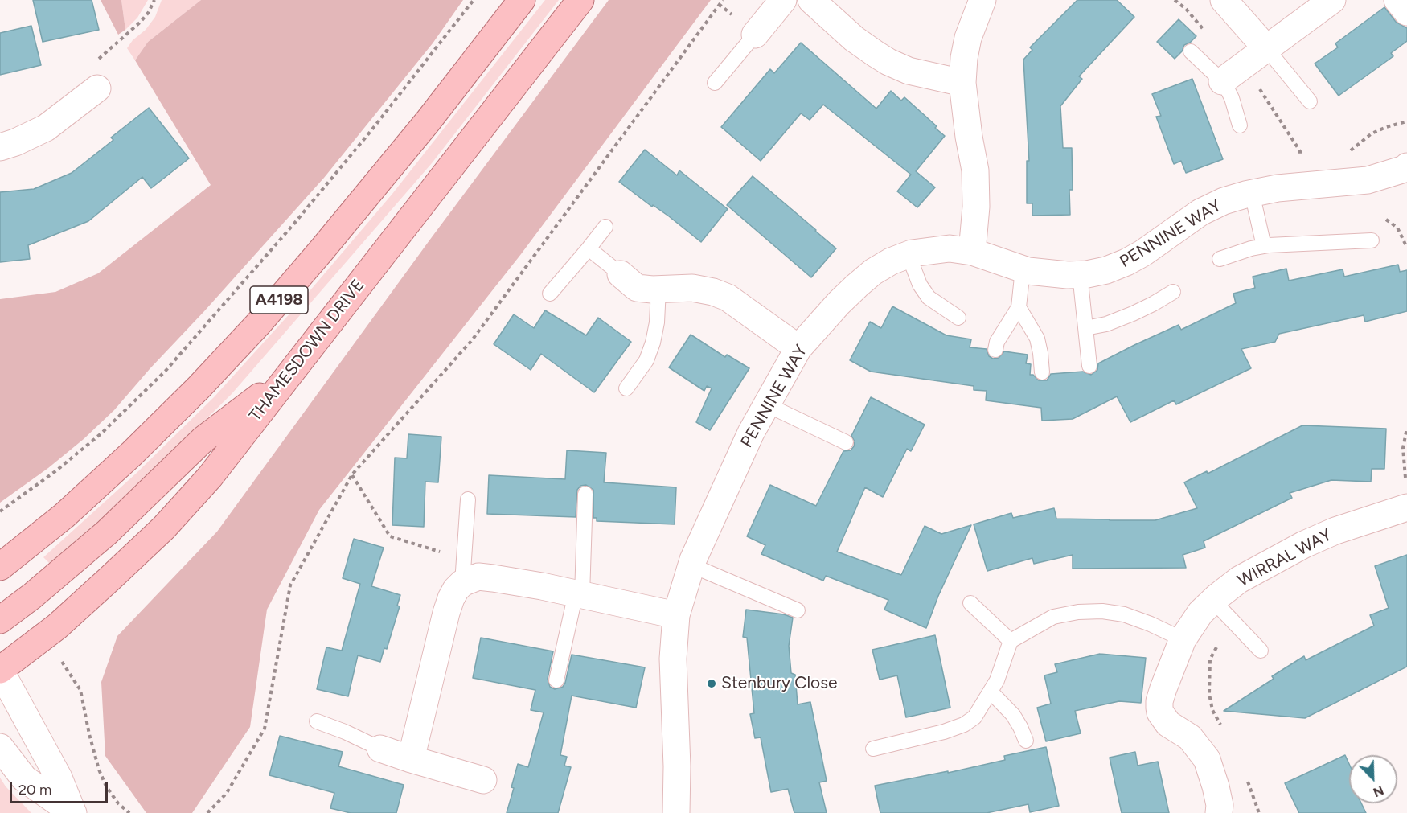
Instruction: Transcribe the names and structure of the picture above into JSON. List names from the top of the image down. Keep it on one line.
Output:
{"streets":{"main road":["A4198","THAMESDOWN DRIVE"],"street":["PENNINE WAY","WIRRAL WAY"]},"places":["Stenbury Close"],"scale_bar":"20 m","north":"bottom right"}
